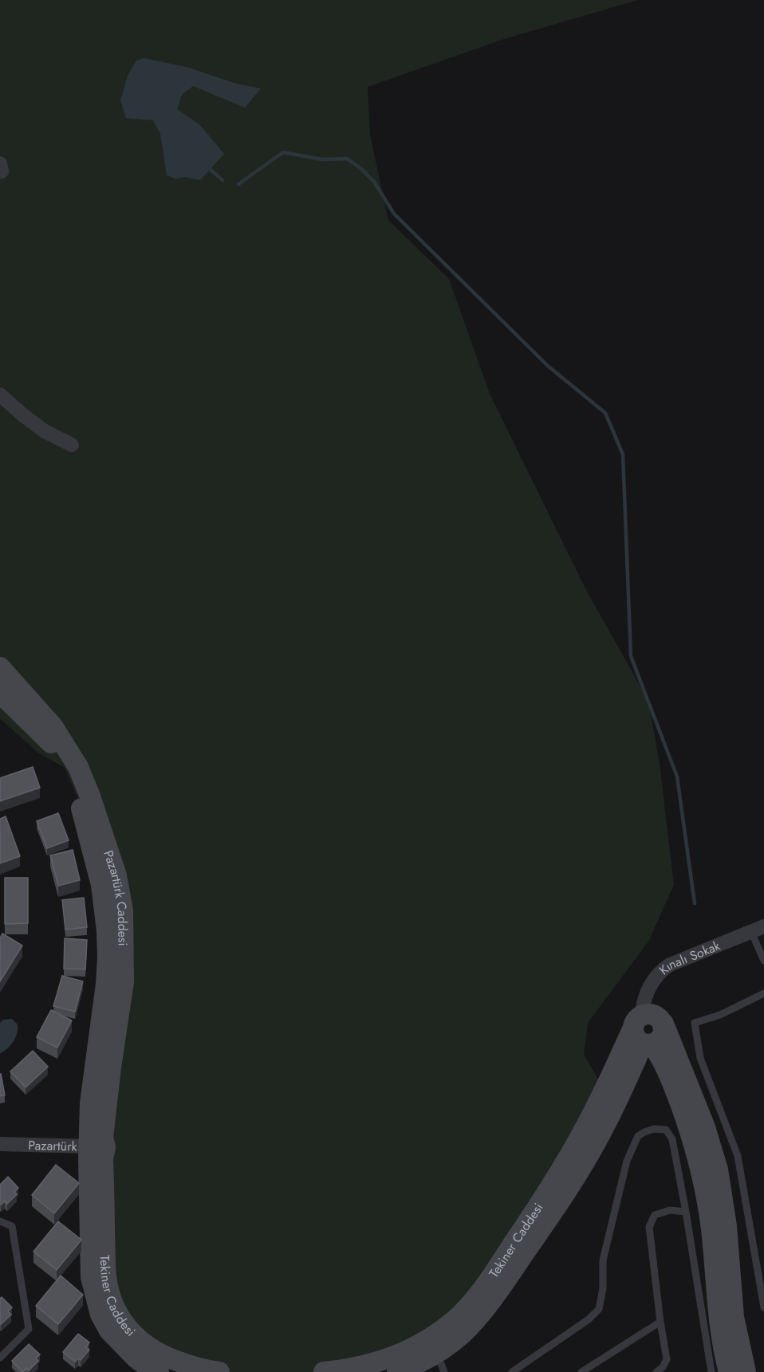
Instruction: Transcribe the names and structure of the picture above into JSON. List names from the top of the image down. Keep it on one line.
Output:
{"streets":{"street":["Pazartürk Caddesi","Kınalı Sokak","Pazartürk","Tekiner Caddesi"]},"crossings":[["Pazartürk Caddesi","Pazartürk"],["Pazartürk Caddesi","Tekiner Caddesi"],["Kınalı Sokak","Tekiner Caddesi"],["Pazartürk","Tekiner Caddesi"]]}
